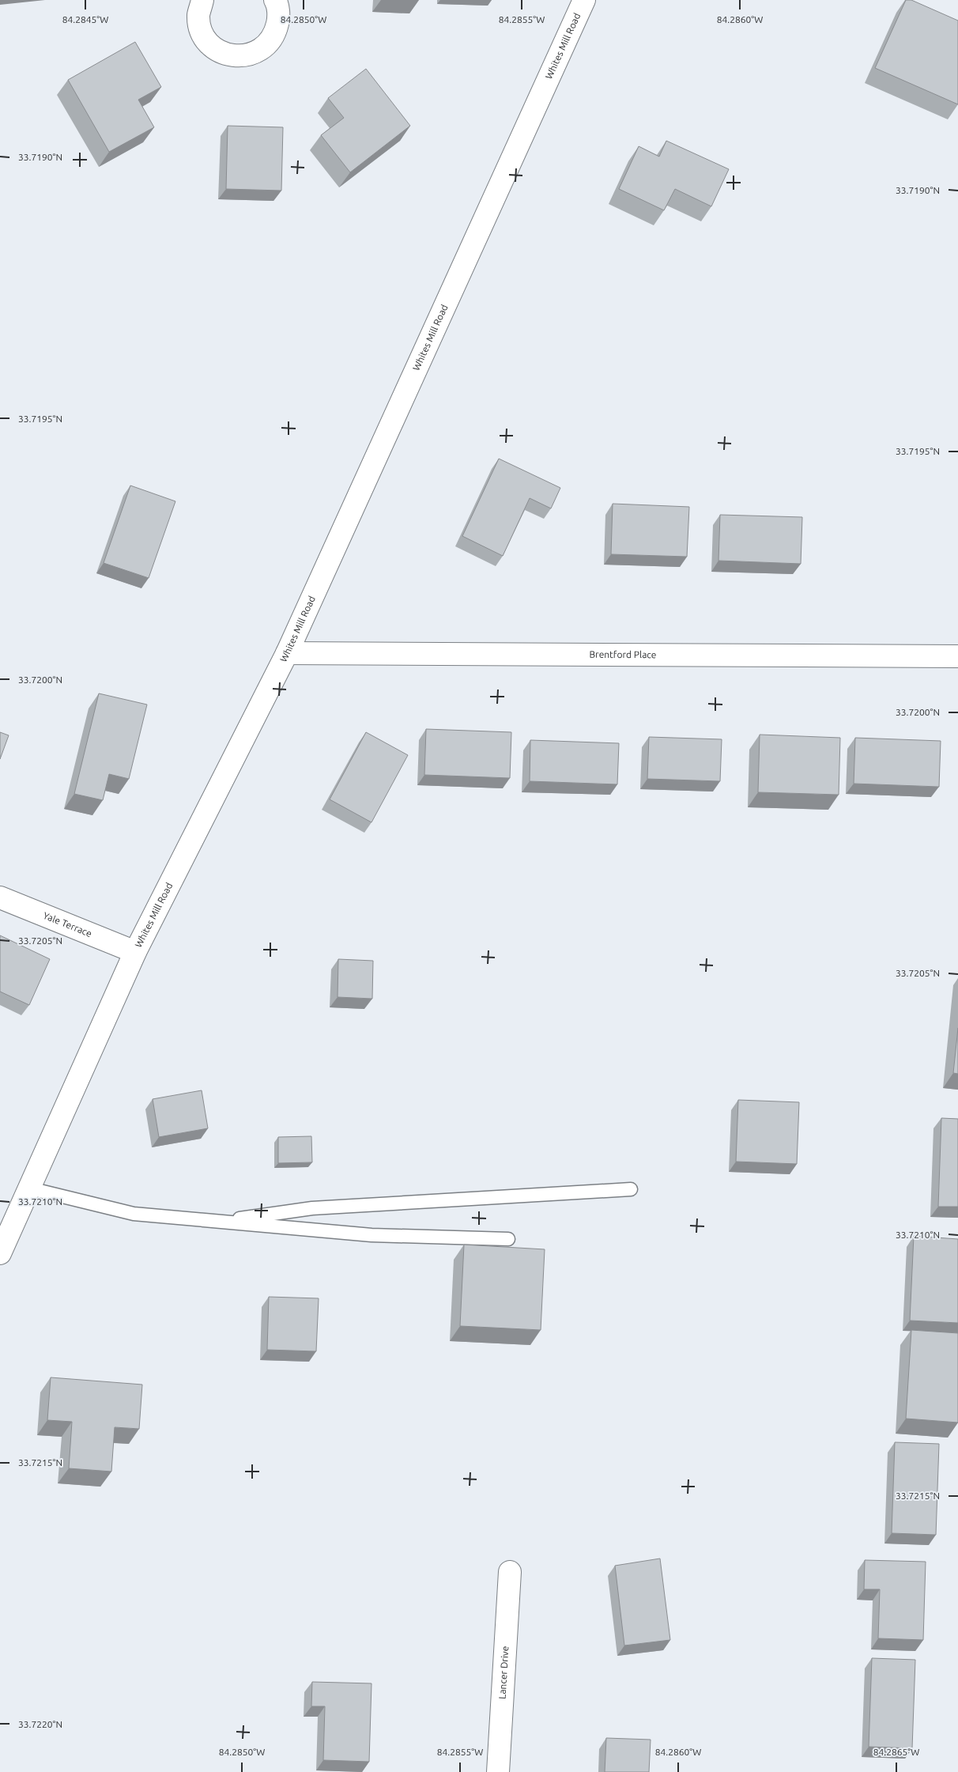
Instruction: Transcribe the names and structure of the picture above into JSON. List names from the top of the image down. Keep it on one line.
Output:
{"streets":{"street":["Whites Mill Road","Brentford Place","Yale Terrace","Lancer Drive"]},"crossings":[["Whites Mill Road","Brentford Place"],["Whites Mill Road","Yale Terrace"]],"coordinates":["84.2845°W","84.2850°W","84.2855°W","84.2860°W","33.7190°N","33.7195°N","33.7200°N","33.7205°N","33.7210°N","33.7215°N","33.7220°N","84.2865°W"]}
